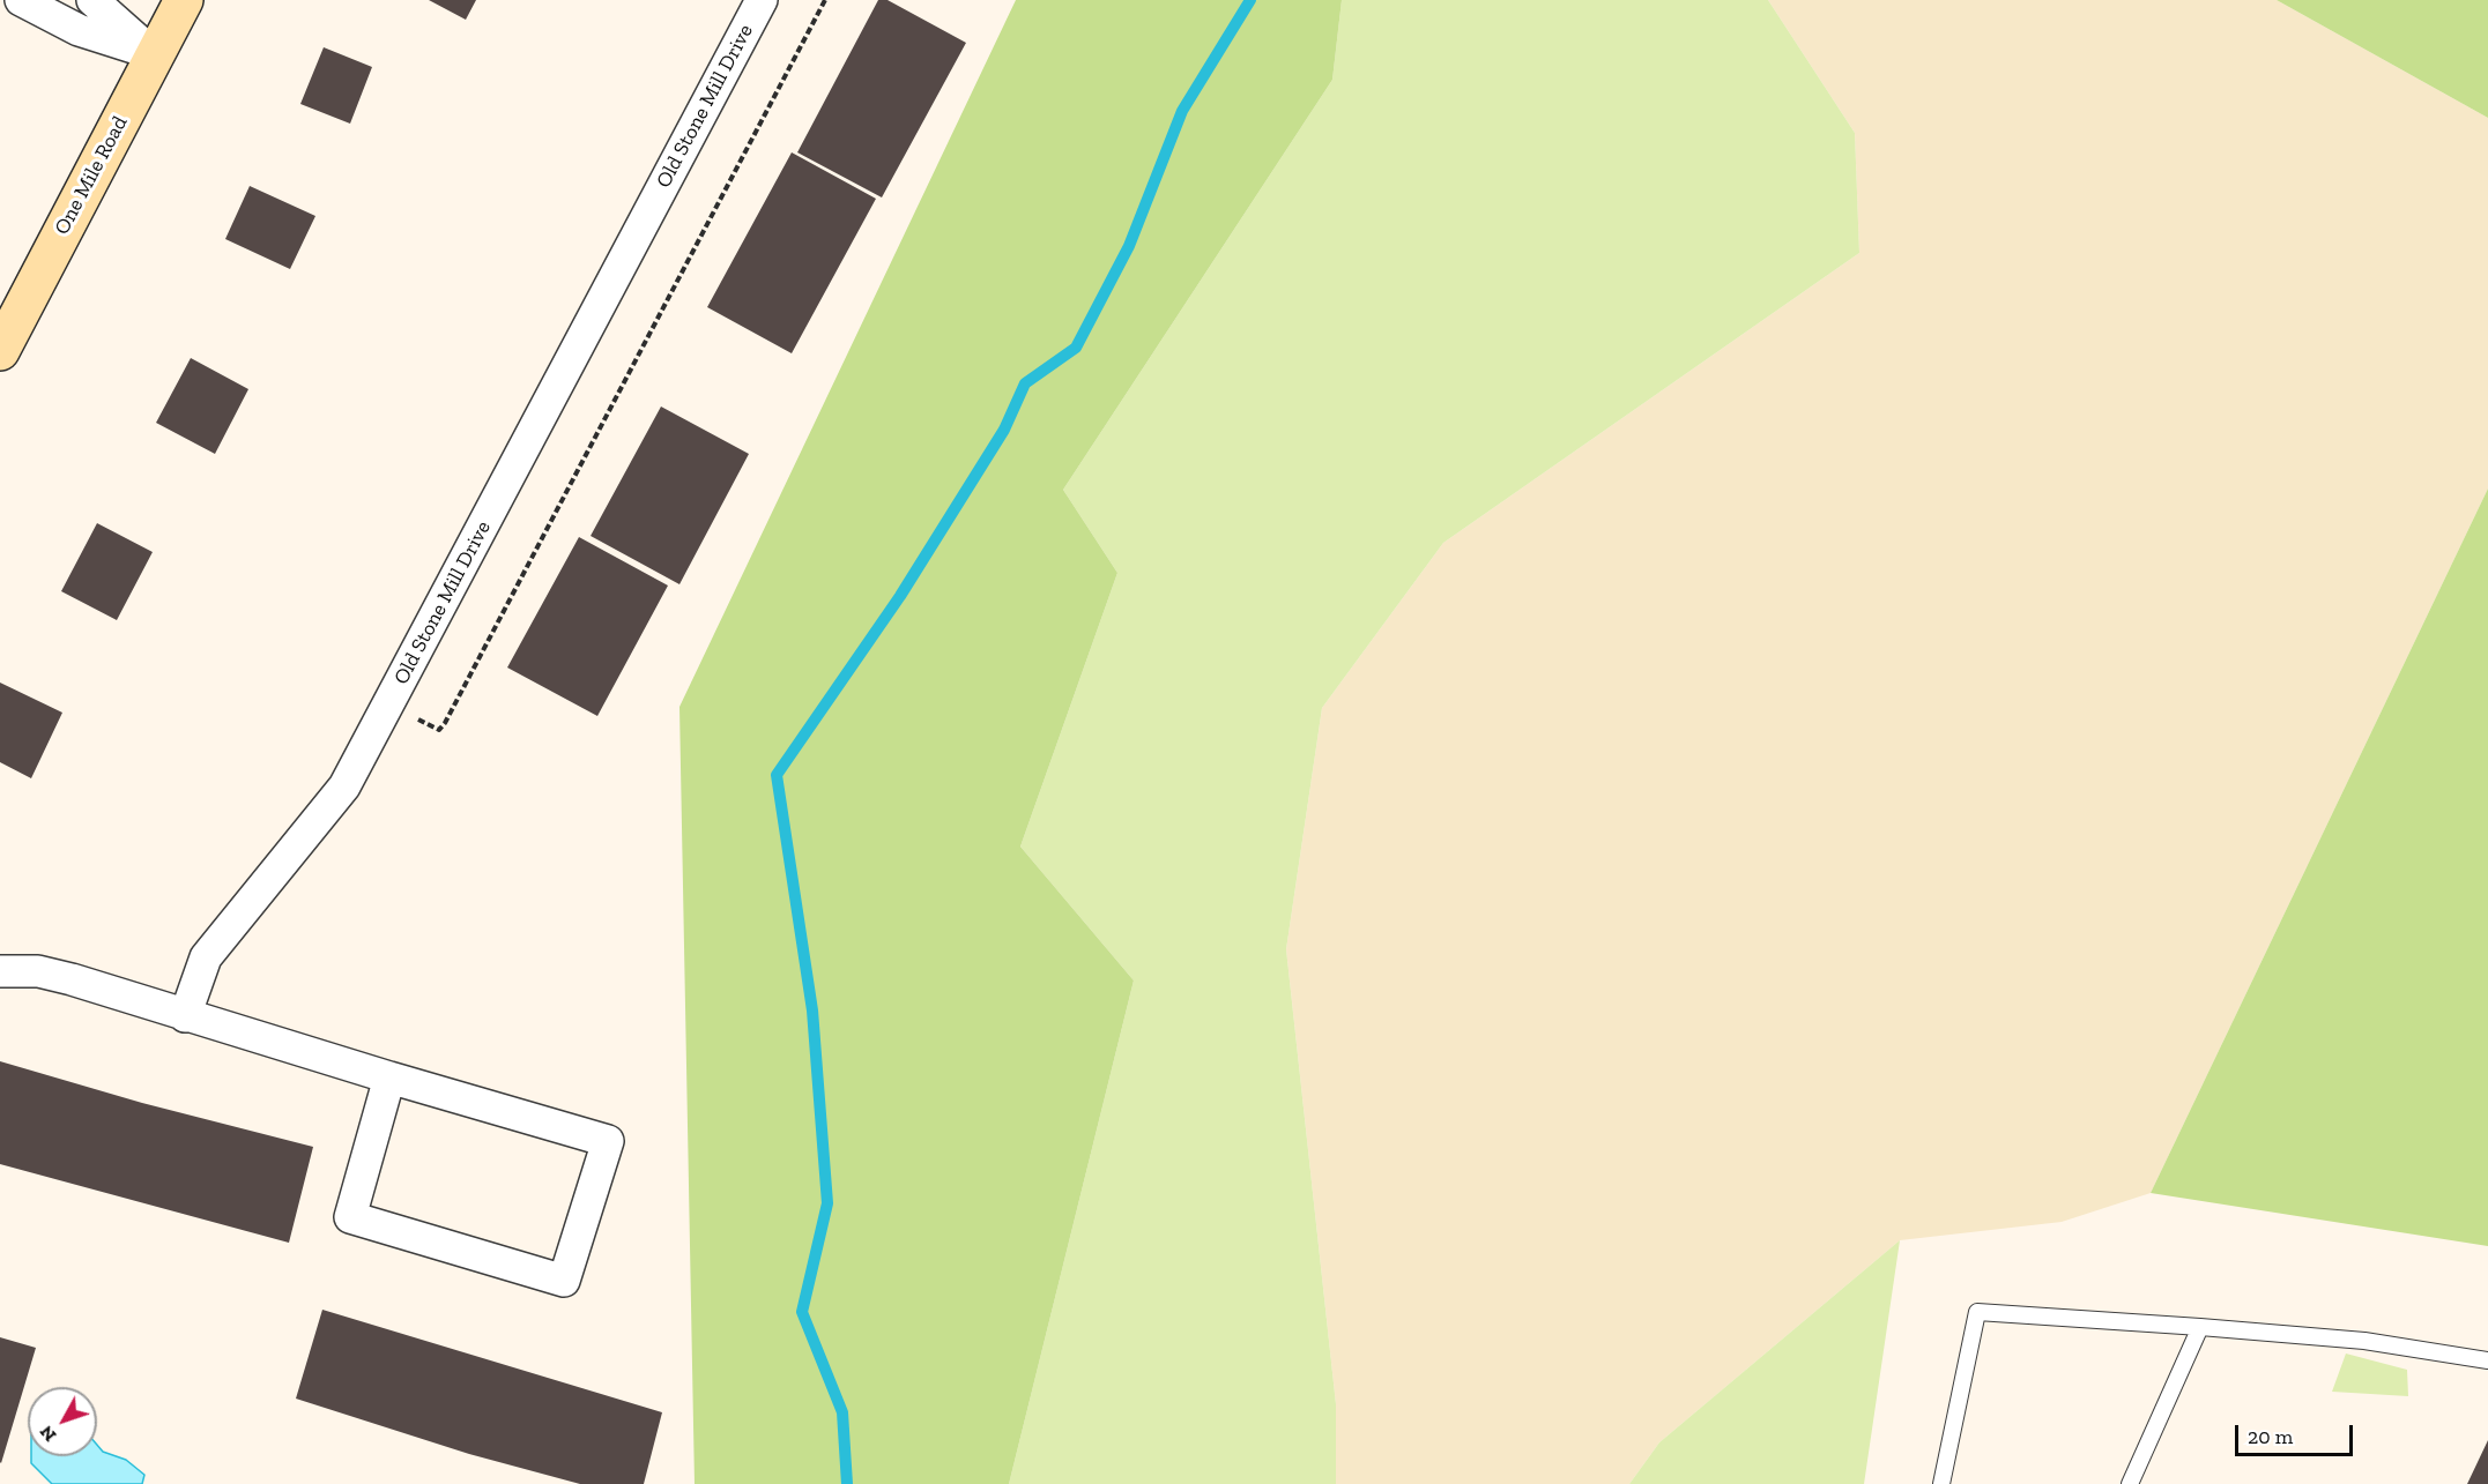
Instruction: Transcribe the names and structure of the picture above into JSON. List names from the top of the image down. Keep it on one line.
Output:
{"streets":{"street":["Old Stone Mill Drive","One Mile Road"]},"scale_bar":"20 m","north":"bottom left"}
